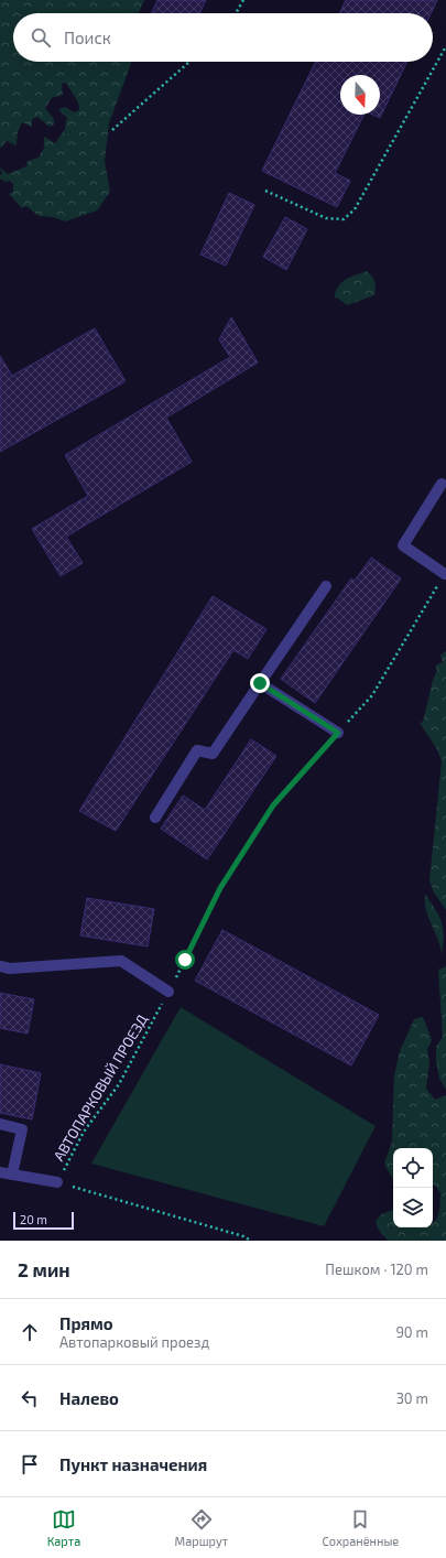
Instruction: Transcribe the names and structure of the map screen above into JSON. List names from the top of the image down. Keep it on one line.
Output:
{"streets":{"path":["АВТОПАРКОВЫЙ ПРОЕЗД"]},"scale_bar":"20 m","north":"bottom","page":{"search":"Поиск","scale":"20 m","heading":["2 мин","Пешком · 120 m"],"list":[["Прямо","Автопарковый проезд","90 m"],["Налево","30 m"],"Пункт назначения"],"nav":["Карта","Маршрут","Сохранённые"]}}
